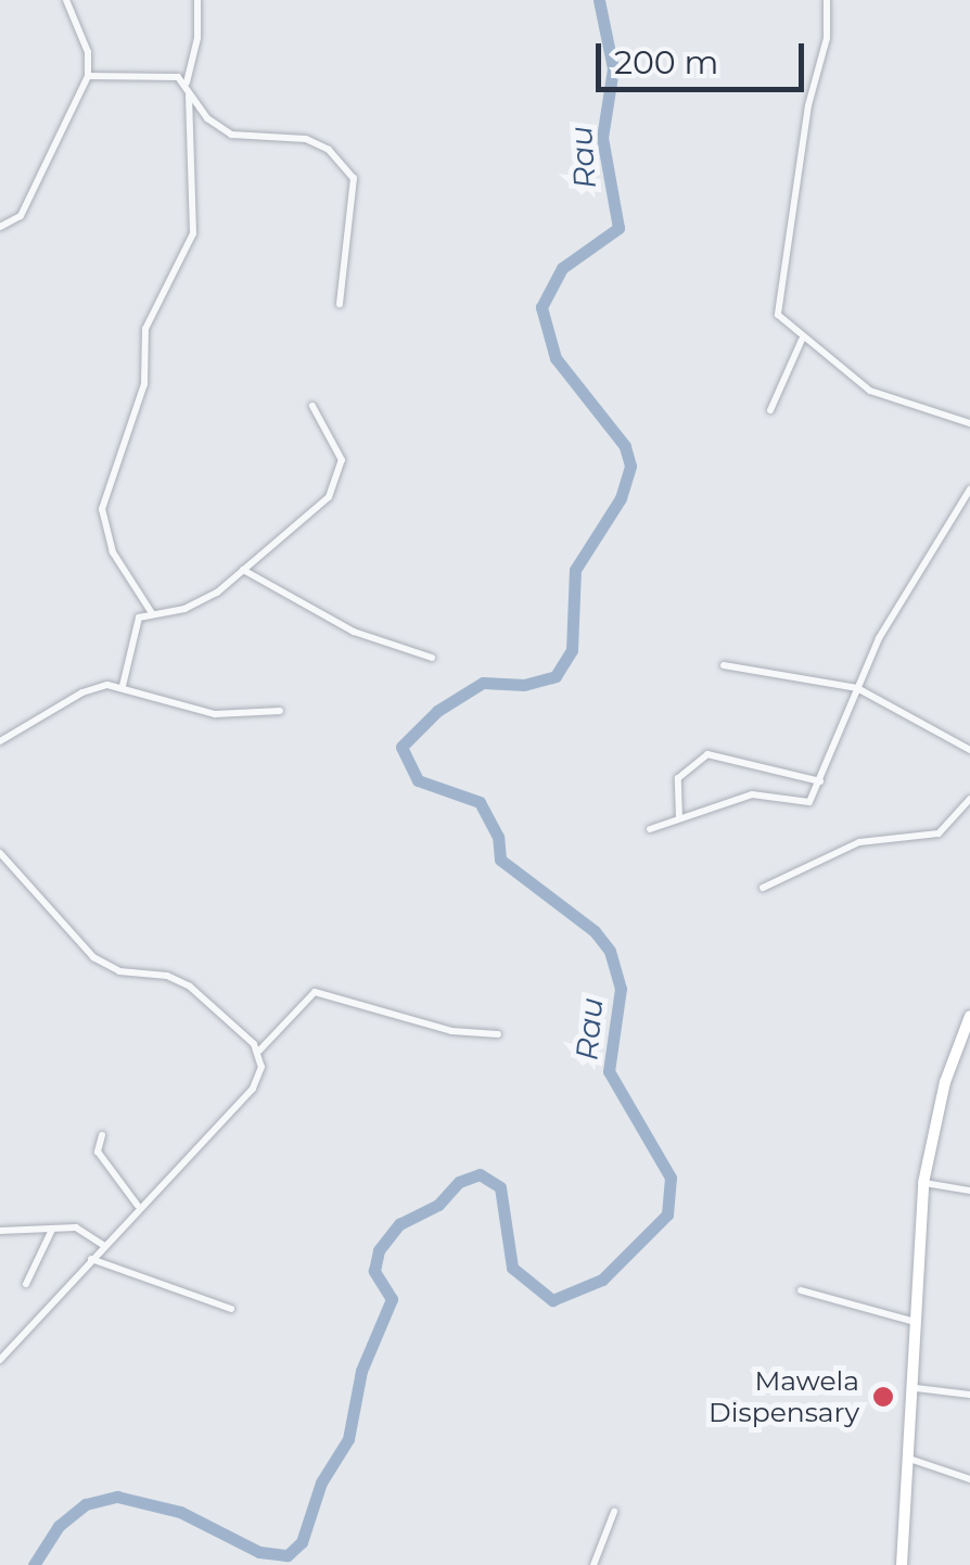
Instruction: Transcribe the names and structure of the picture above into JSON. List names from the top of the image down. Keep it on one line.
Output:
{"water":["Rau"],"places":["Mawela Dispensary"],"scale_bar":"200 m"}
